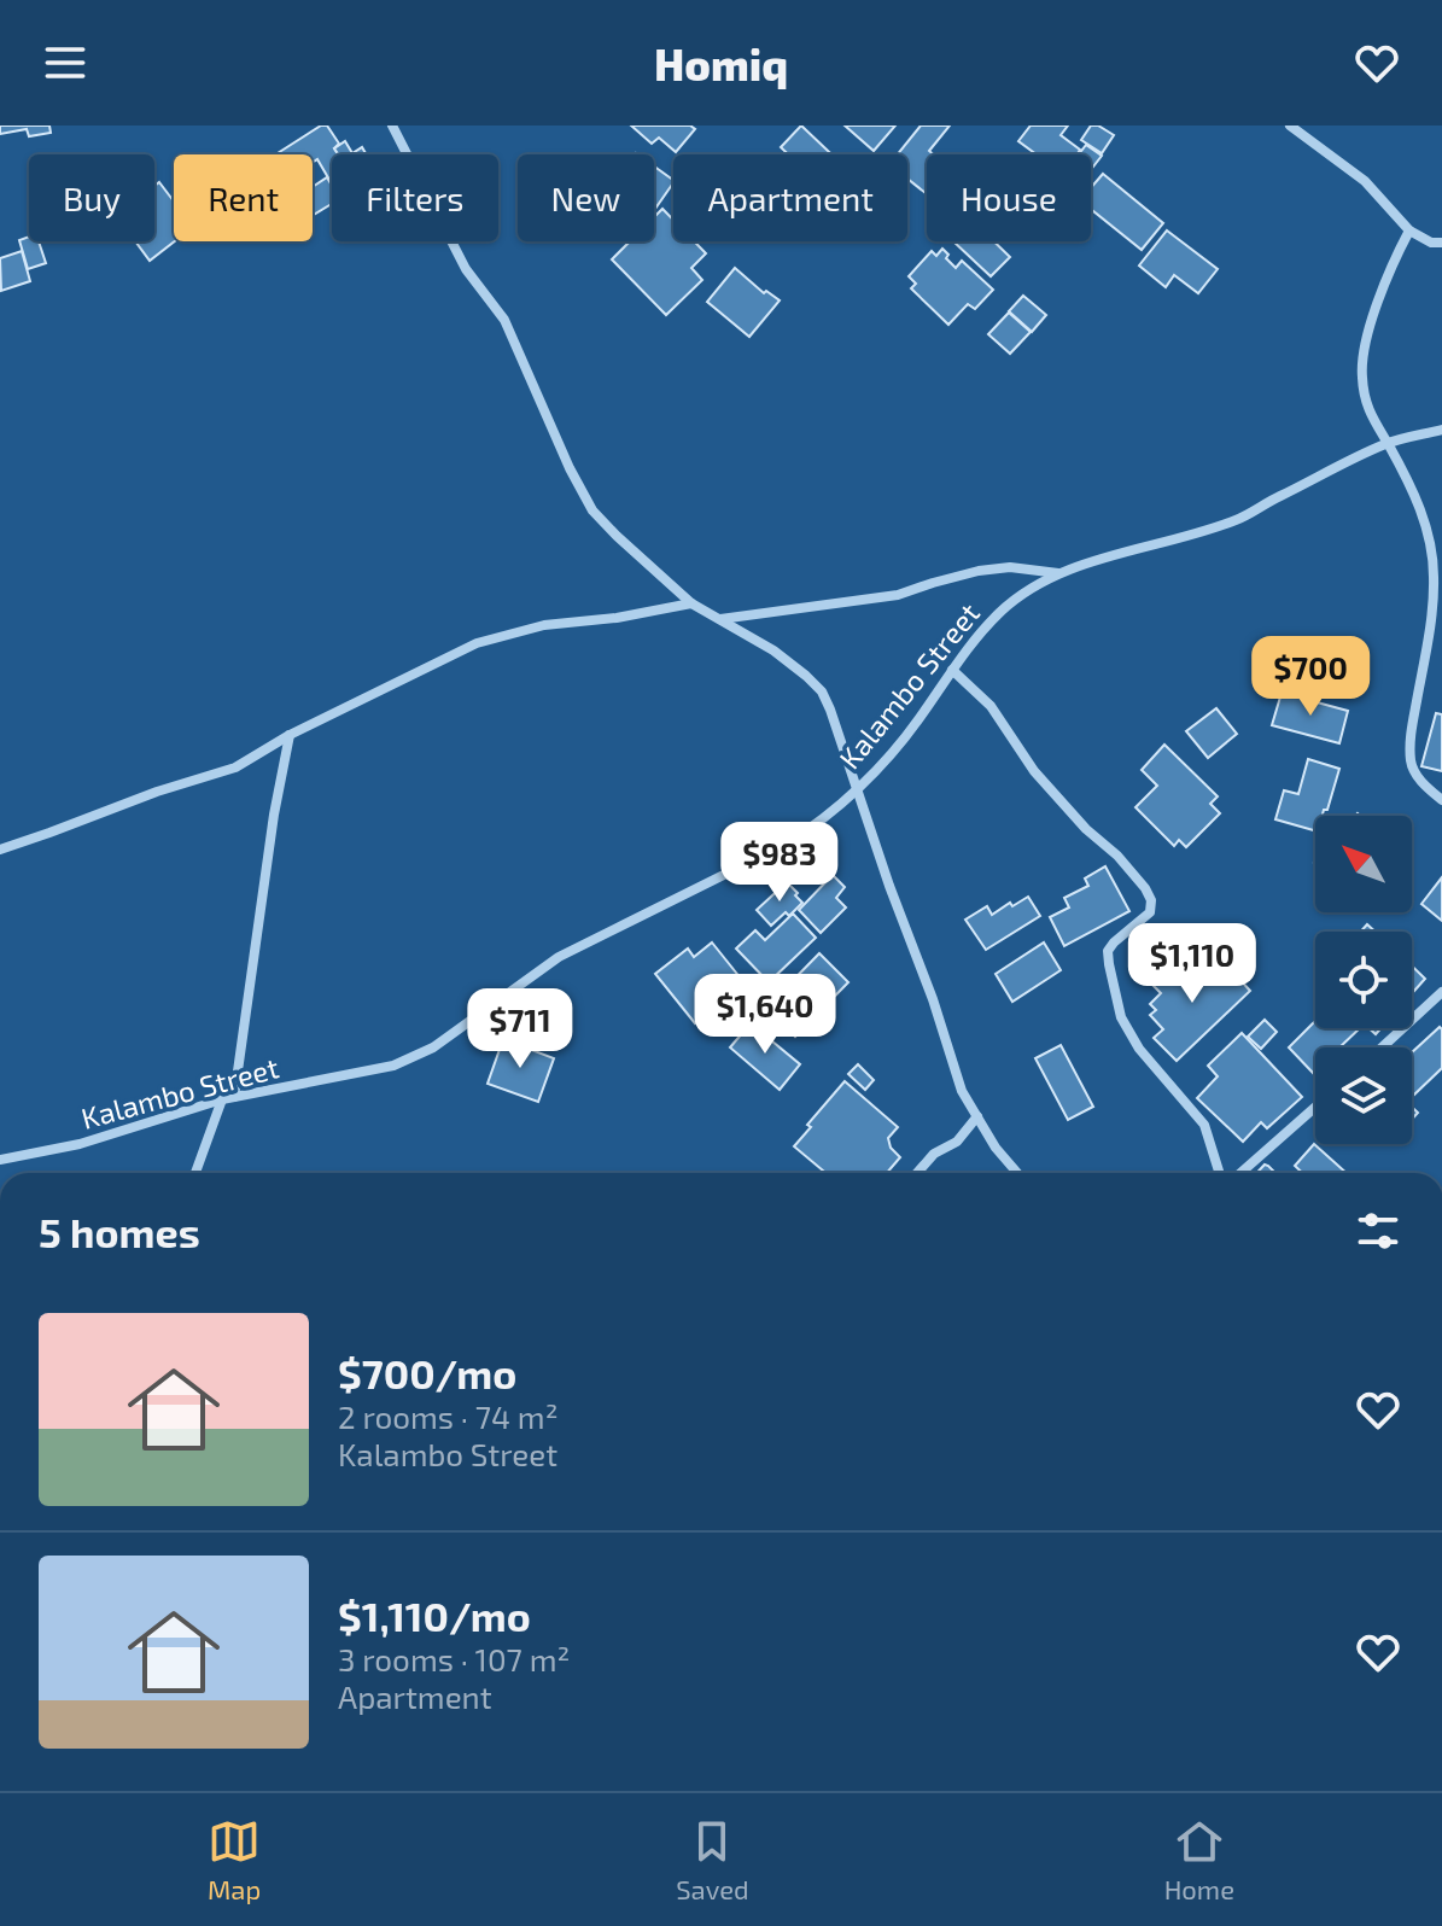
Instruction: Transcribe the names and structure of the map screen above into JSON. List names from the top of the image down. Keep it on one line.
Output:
{"streets":{"street":["Kalambo Street"]},"north":"top left","page":{"header":"Homiq","chip":["Buy","Rent","Filters","New","Apartment","House"],"price":["$700","$983","$1,110","$1,640","$711"],"heading":"5 homes","list":[{"name":"$700/mo","note":"2 rooms · 74 m² · Kalambo Street"},{"name":"$1,110/mo","note":"3 rooms · 107 m² · Apartment"}],"tabs":["Map","Saved","Home"]}}
